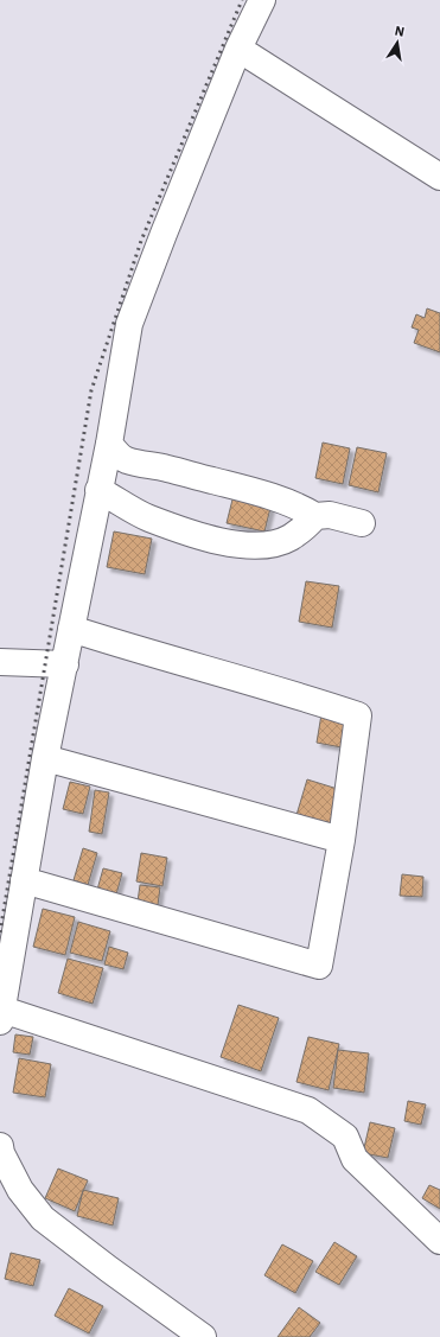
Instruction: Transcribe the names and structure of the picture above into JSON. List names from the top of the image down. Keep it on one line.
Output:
{"north":"top"}
